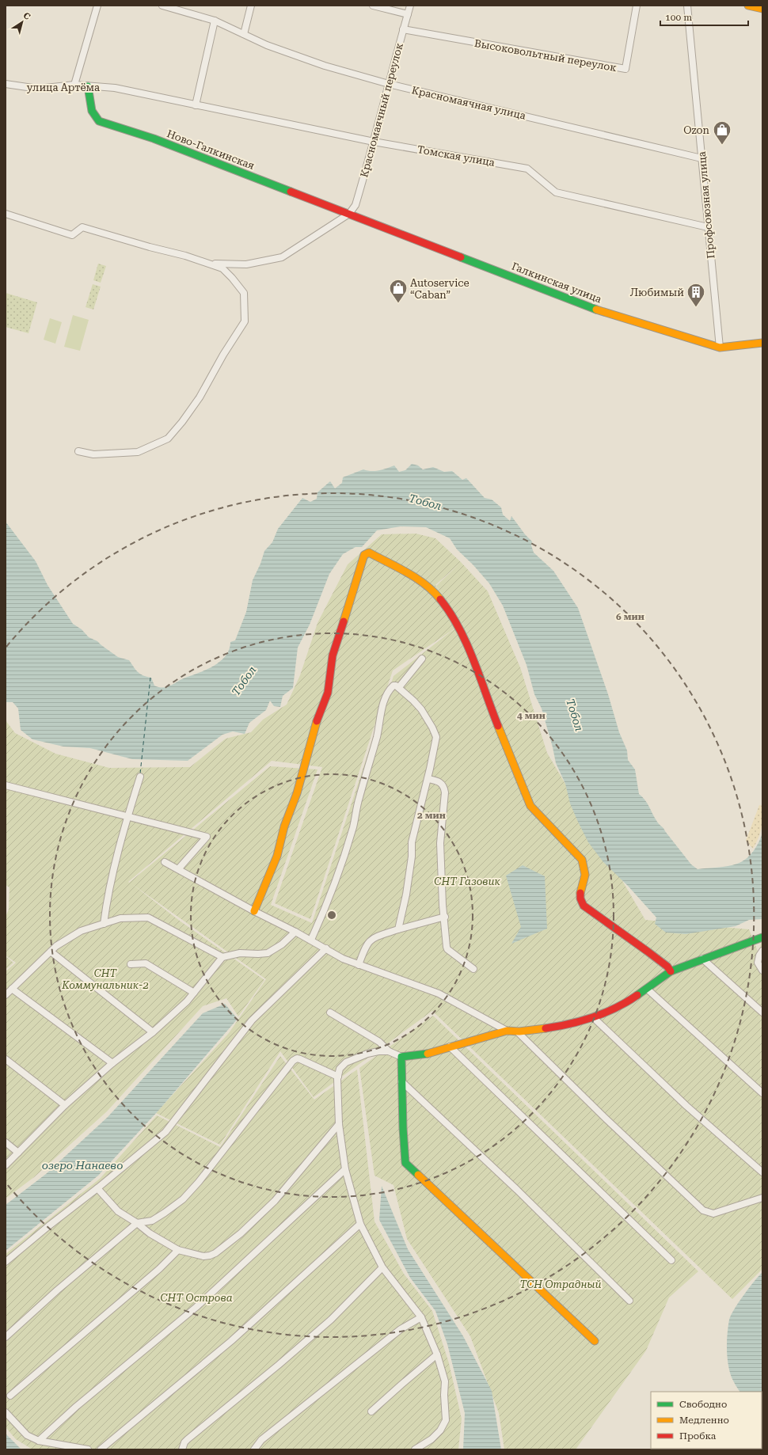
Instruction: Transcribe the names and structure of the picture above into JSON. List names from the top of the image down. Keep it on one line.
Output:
{"streets":{"street":["Высоковольтный переулок","улица Артёма","Красномаячная улица","Красномаячный переулок","Ново-Галкинская","Томская улица","Профсоюзная улица","Галкинская улица"]},"crossings":[["Высоковольтный переулок","Красномаячный переулок"],["улица Артёма","Ново-Галкинская"],["улица Артёма","Томская улица"],["Красномаячная улица","Красномаячный переулок"],["Красномаячная улица","Профсоюзная улица"],["Красномаячный переулок","Ново-Галкинская"],["Красномаячный переулок","Томская улица"],["Красномаячный переулок","Галкинская улица"],["Ново-Галкинская","Галкинская улица"],["Томская улица","Профсоюзная улица"],["Профсоюзная улица","Галкинская улица"]],"water":["Тобол","озеро Нанаево"],"parks":["СНТ Газовик","СНТ Коммунальник-2","ТСН Отрадный","СНТ Острова"],"places":{"shop":["Ozon","Autoservice “Caban”"],"building":["Любимый"]},"legend":["Свободно","Медленно","Пробка"],"scale_bar":"100 m","north":"top right","rings":["6 мин","4 мин","2 мин"]}
